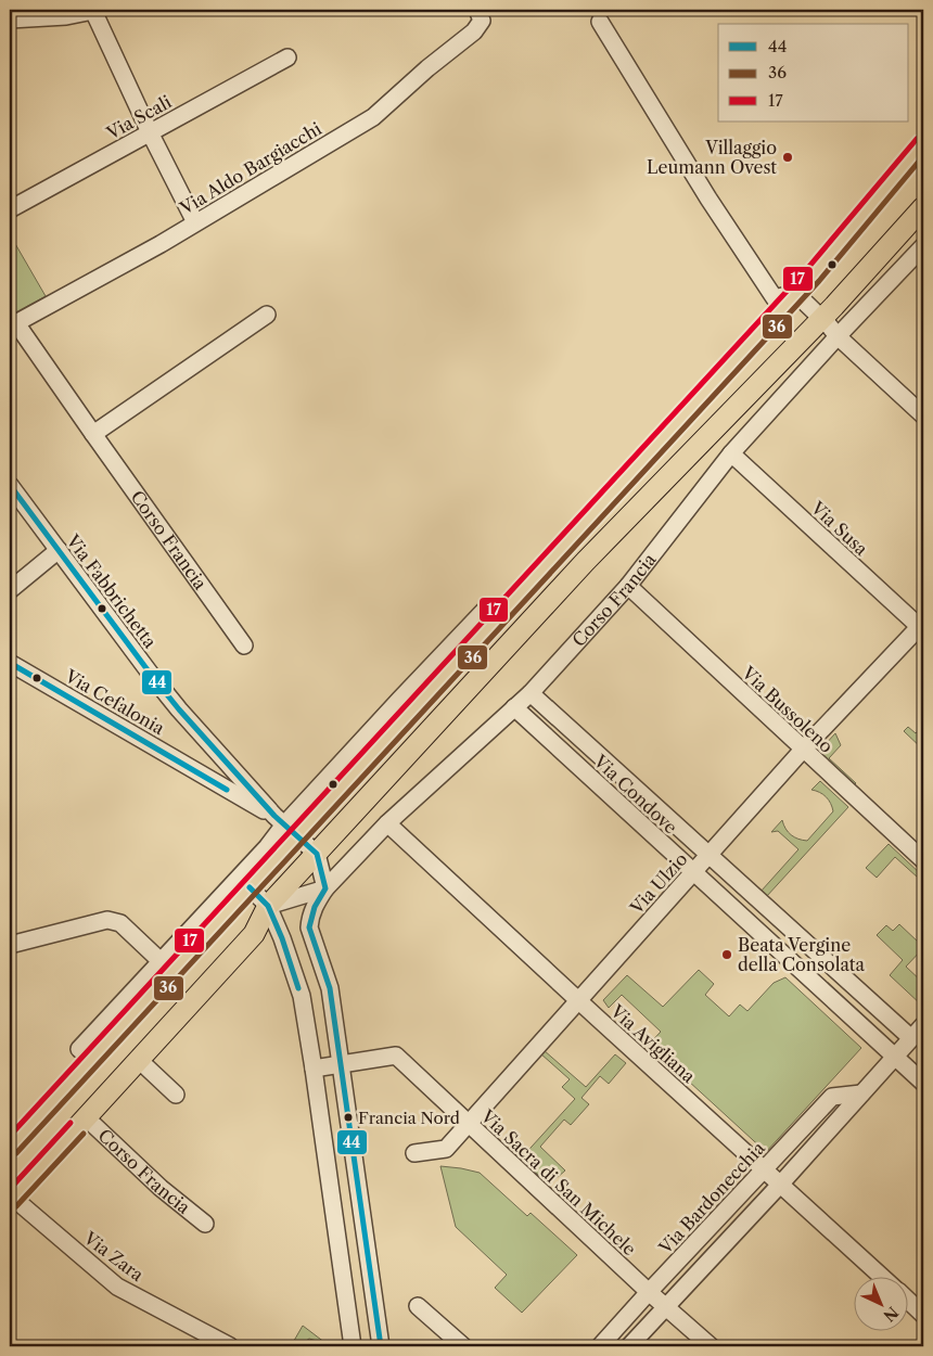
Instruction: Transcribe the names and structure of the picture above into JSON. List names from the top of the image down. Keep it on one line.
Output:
{"streets":{"main road":["Corso Francia"],"street":["Via Scali","Via Aldo Bargiacchi","Via Susa","Via Fabbrichetta","Via Cefalonia","Via Bussoleno","Via Condove","Via Ulzio","Via Avigliana","Via Sacra di San Michele","Via Bardonecchia","Via Zara"]},"crossings":[["Via Aldo Bargiacchi","Corso Francia"],["Via Susa","Corso Francia"],["Via Susa","Via Ulzio"],["Corso Francia","Via Bussoleno"],["Corso Francia","Via Condove"],["Corso Francia","Via Avigliana"],["Corso Francia","Via Zara"],["Via Fabbrichetta","Via Cefalonia"],["Via Bussoleno","Via Ulzio"],["Via Condove","Via Ulzio"],["Via Ulzio","Via Avigliana"],["Via Ulzio","Via Sacra di San Michele"],["Via Avigliana","Via Bardonecchia"],["Via Sacra di San Michele","Via Bardonecchia"]],"places":["Villaggio Leumann Ovest","Beata Vergine della Consolata","Francia Nord"],"lines":["transit line 17","transit line 36","transit line 44"],"legend":["44","36","17"],"north":"bottom right"}
